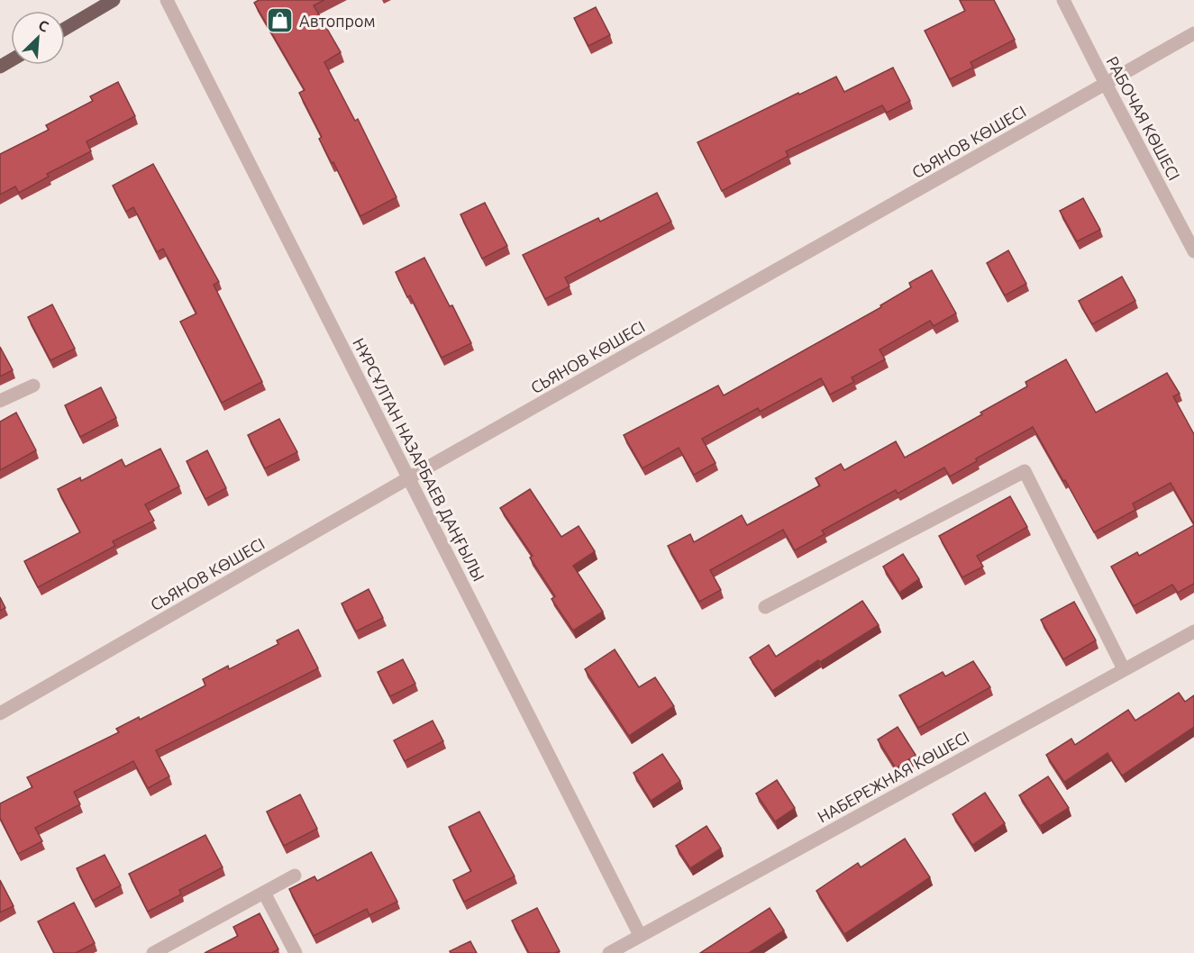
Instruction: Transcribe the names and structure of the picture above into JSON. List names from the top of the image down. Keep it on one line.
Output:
{"streets":{"street":["РАБОЧАЯ КӨШЕСІ","СЬЯНОВ КӨШЕСІ","НҰРСҰЛТАН НАЗАРБАЕВ ДАҢҒЫЛЫ","НАБЕРЕЖНАЯ КӨШЕСІ"]},"crossings":[["РАБОЧАЯ КӨШЕСІ","СЬЯНОВ КӨШЕСІ"],["СЬЯНОВ КӨШЕСІ","НҰРСҰЛТАН НАЗАРБАЕВ ДАҢҒЫЛЫ"],["НҰРСҰЛТАН НАЗАРБАЕВ ДАҢҒЫЛЫ","НАБЕРЕЖНАЯ КӨШЕСІ"]],"places":{"shop":["Автопром"]},"north":"top right"}
